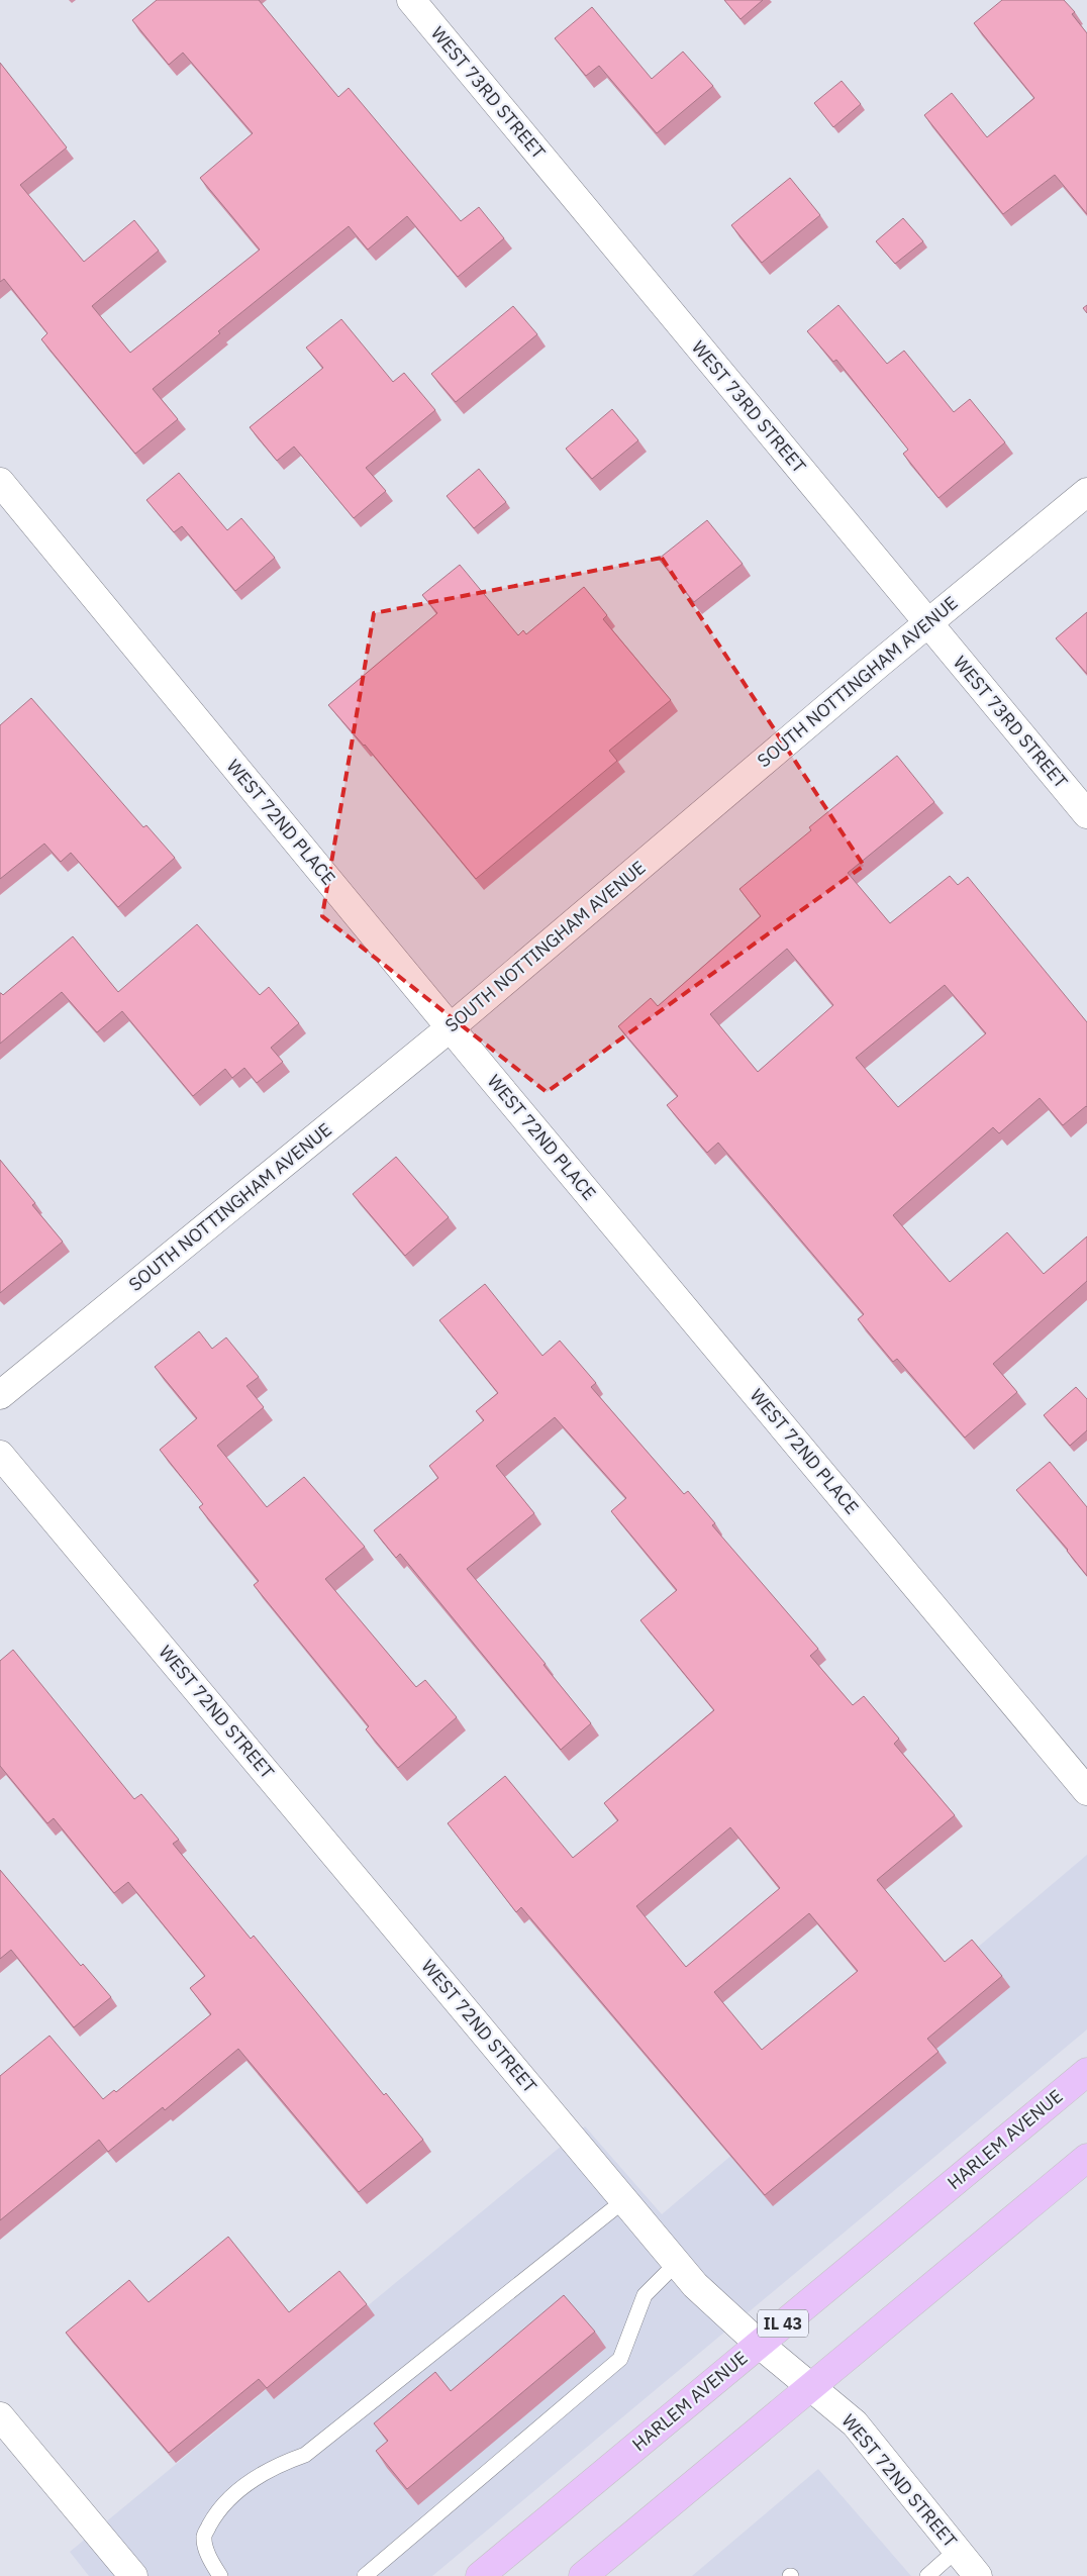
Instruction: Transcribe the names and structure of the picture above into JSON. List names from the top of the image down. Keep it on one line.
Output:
{"streets":{"main road":["HARLEM AVENUE","IL 43"],"street":["WEST 73RD STREET","SOUTH NOTTINGHAM AVENUE","WEST 72ND PLACE","WEST 72ND STREET"]},"crossings":[["WEST 73RD STREET","SOUTH NOTTINGHAM AVENUE"],["SOUTH NOTTINGHAM AVENUE","WEST 72ND PLACE"],["WEST 72ND STREET","HARLEM AVENUE"]]}
